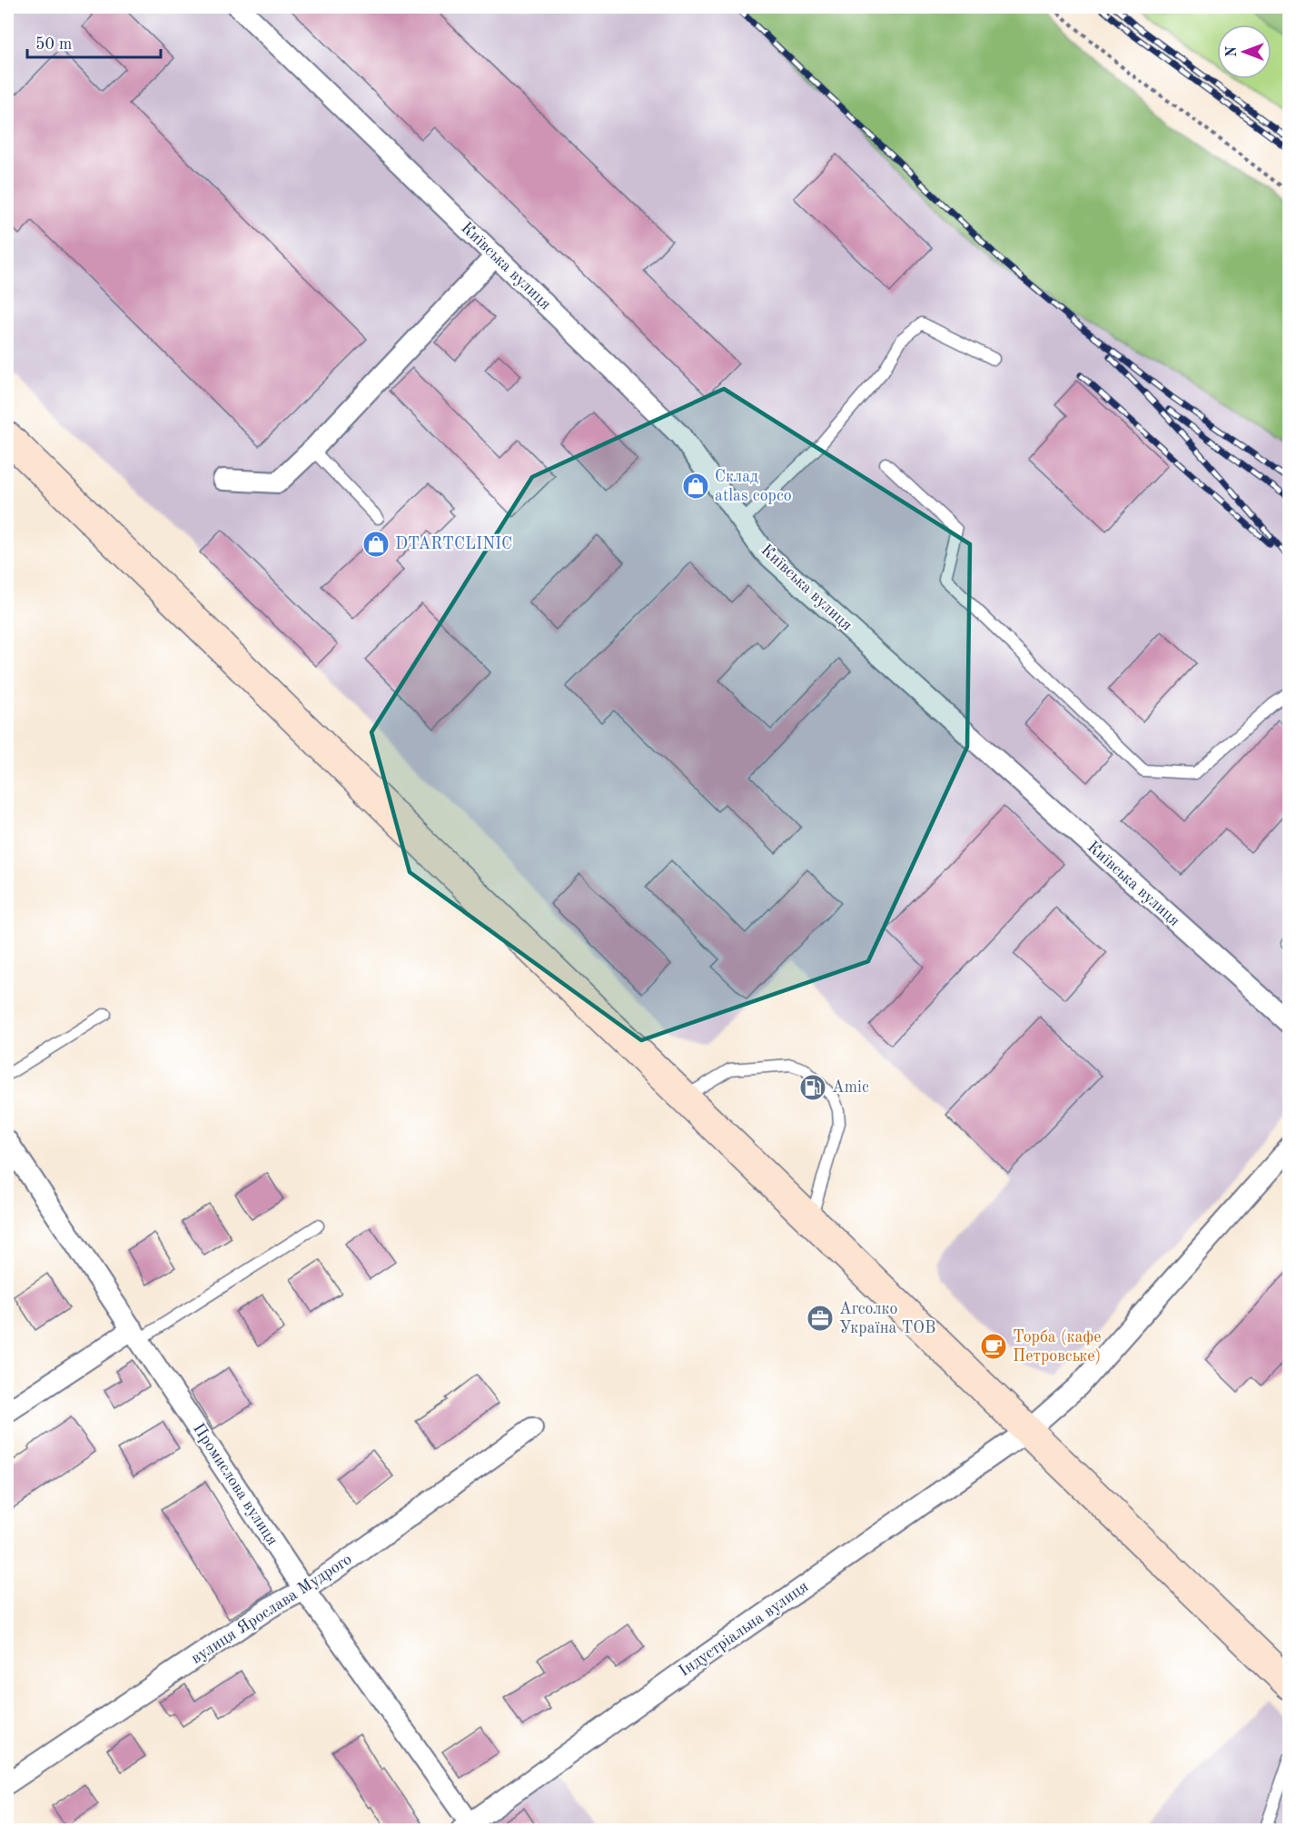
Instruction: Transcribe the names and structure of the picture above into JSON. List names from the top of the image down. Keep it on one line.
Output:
{"streets":{"street":["Київська вулиця","Промислова вулиця","вулиця Ярослава Мудрого","Індустріальна вулиця"]},"crossings":[["Промислова вулиця","вулиця Ярослава Мудрого"],["Промислова вулиця","Індустріальна вулиця"]],"places":{"shop":["Склад atlas copco","DTARTCLINIC"],"fuel station":["Amic"],"office":["Агсолко Україна ТОВ"],"cafe":["Торба (кафе Петровське)"]},"scale_bar":"50 m","north":"left"}
